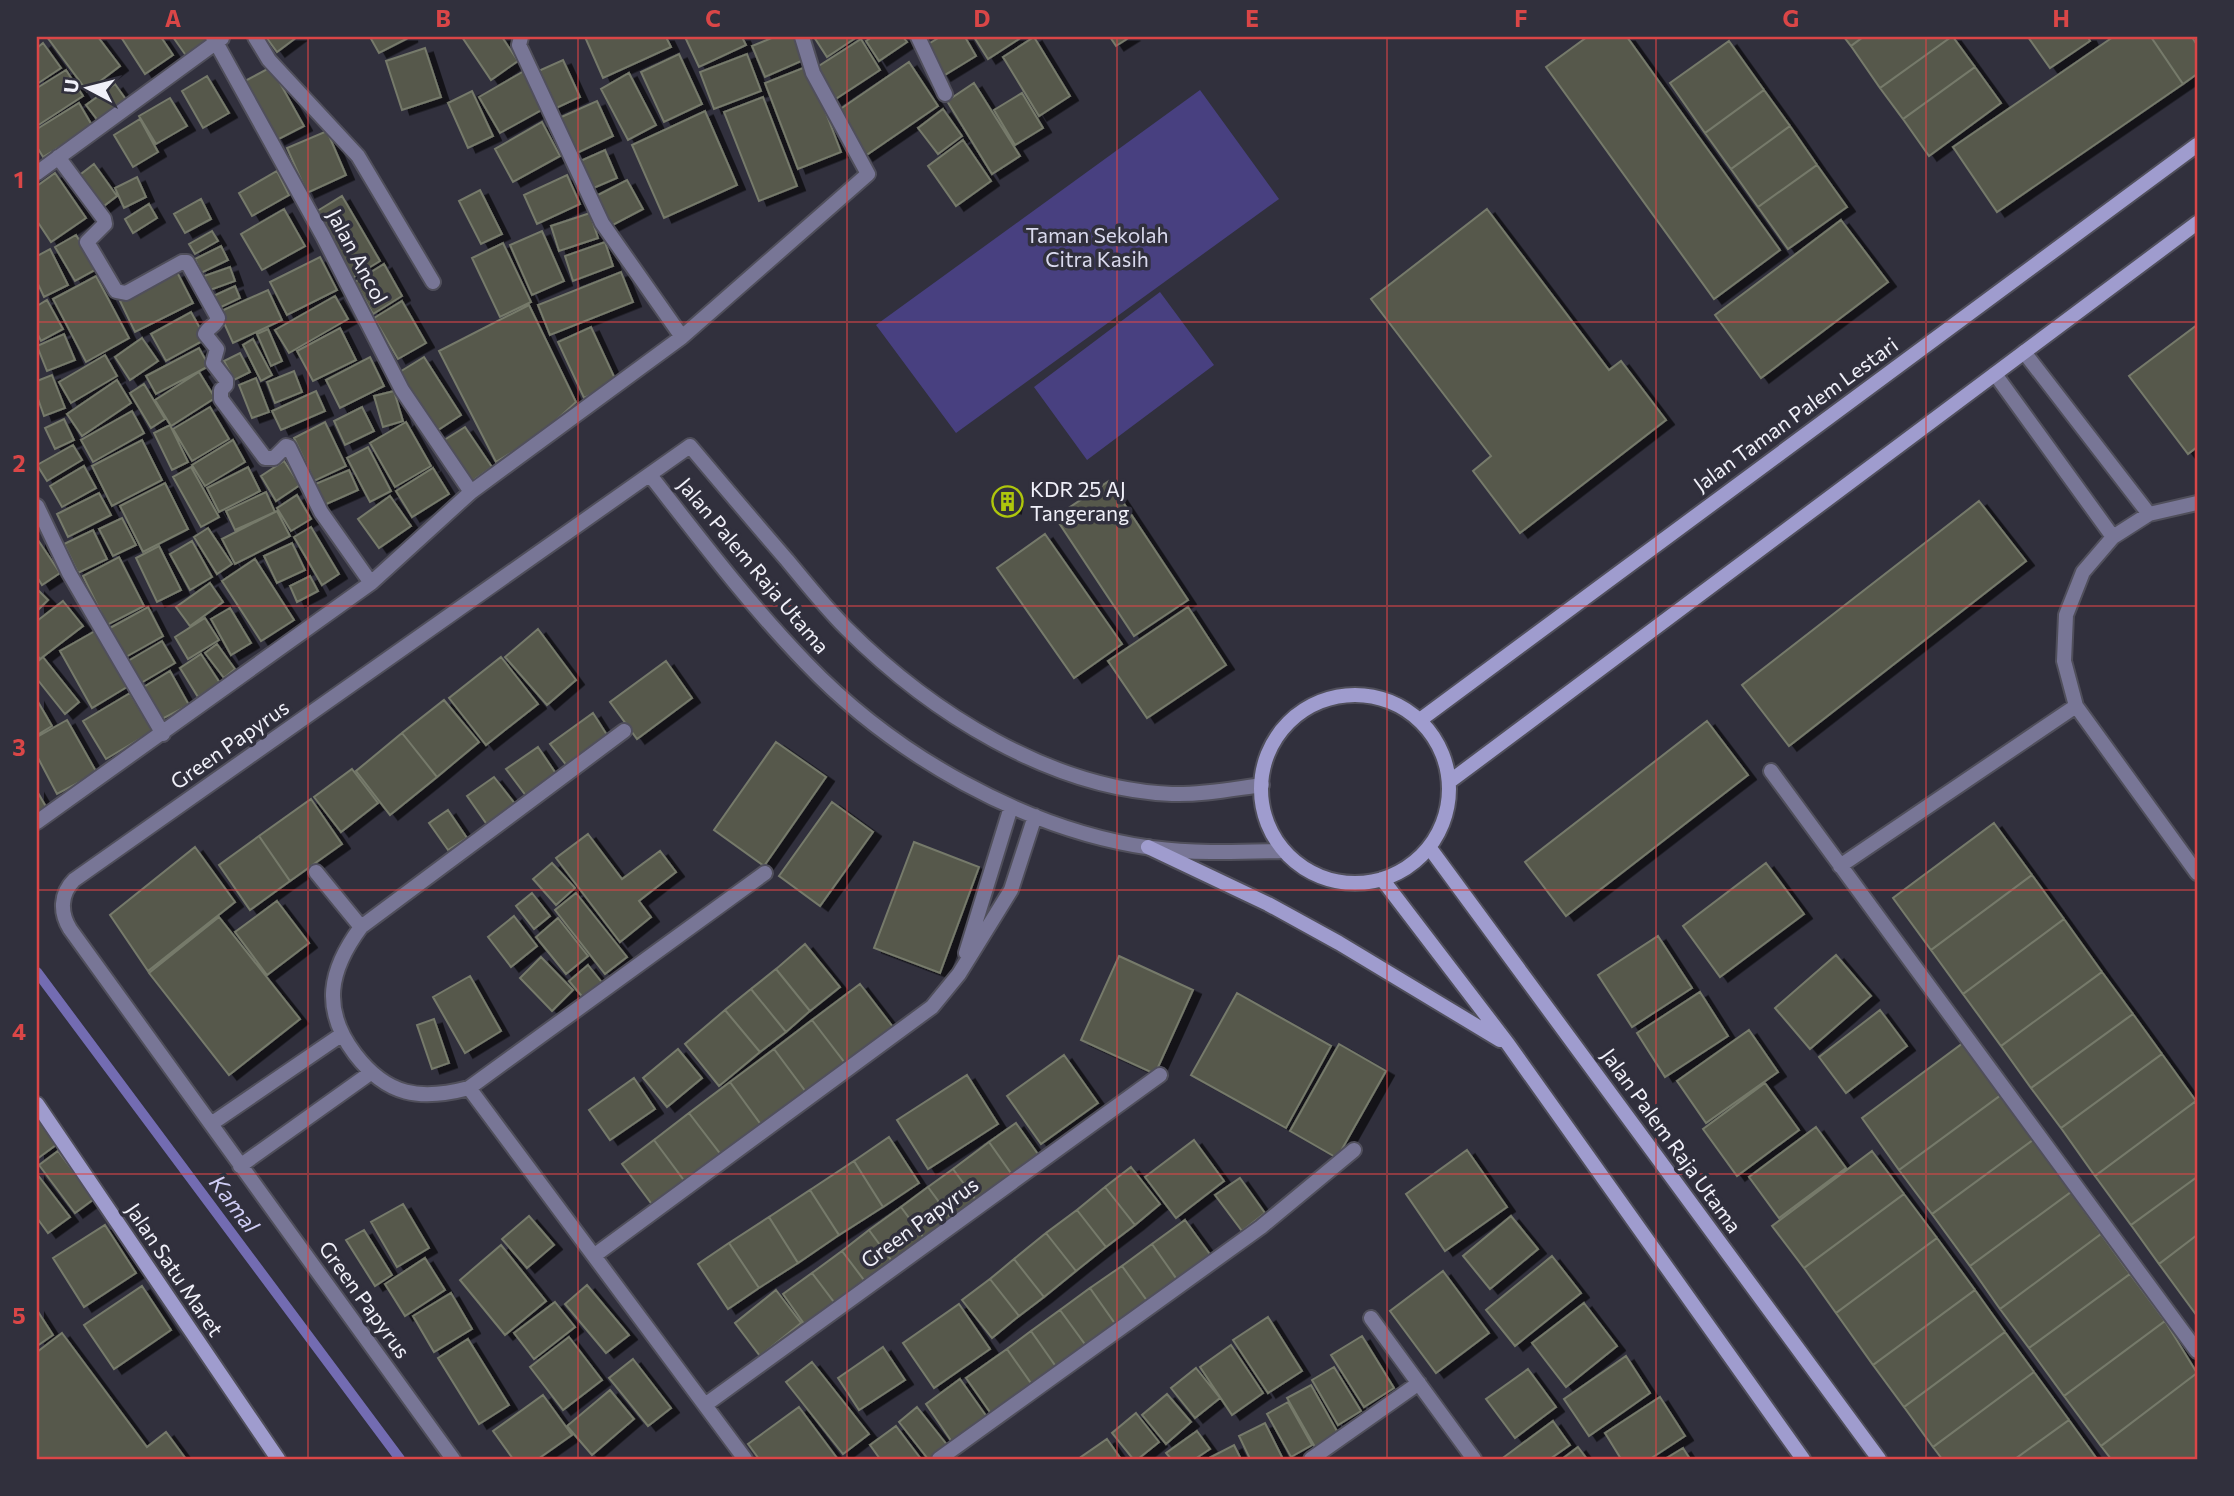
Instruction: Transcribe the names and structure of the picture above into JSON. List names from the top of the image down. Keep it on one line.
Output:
{"streets":{"street":["Jalan Ancol","Jalan Taman Palem Lestari","Jalan Palem Raja Utama","Green Papyrus","Jalan Satu Maret"]},"crossings":[["Jalan Taman Palem Lestari","Jalan Palem Raja Utama"],["Jalan Palem Raja Utama","Green Papyrus"]],"water":["Kamal"],"parks":["Taman Sekolah Citra Kasih"],"places":{"building":["KDR 25 AJ Tangerang"]},"north":"left","grid":{"columns":["A","B","C","D","E","F","G","H"],"rows":["1","2","3","4","5"]}}
